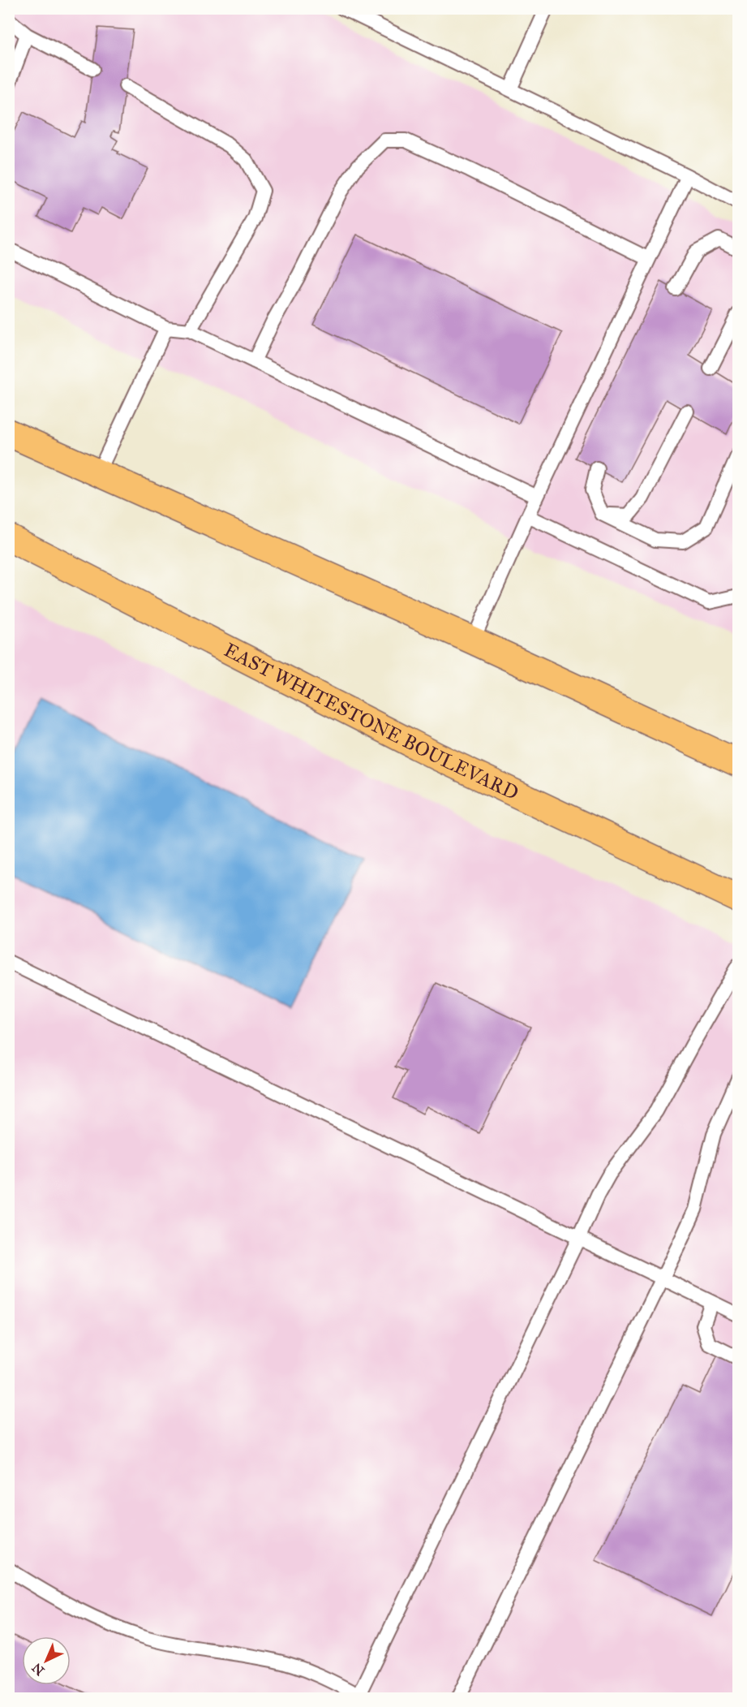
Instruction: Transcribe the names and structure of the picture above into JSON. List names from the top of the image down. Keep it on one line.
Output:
{"streets":{"main road":["EAST WHITESTONE BOULEVARD"]},"north":"bottom left"}
